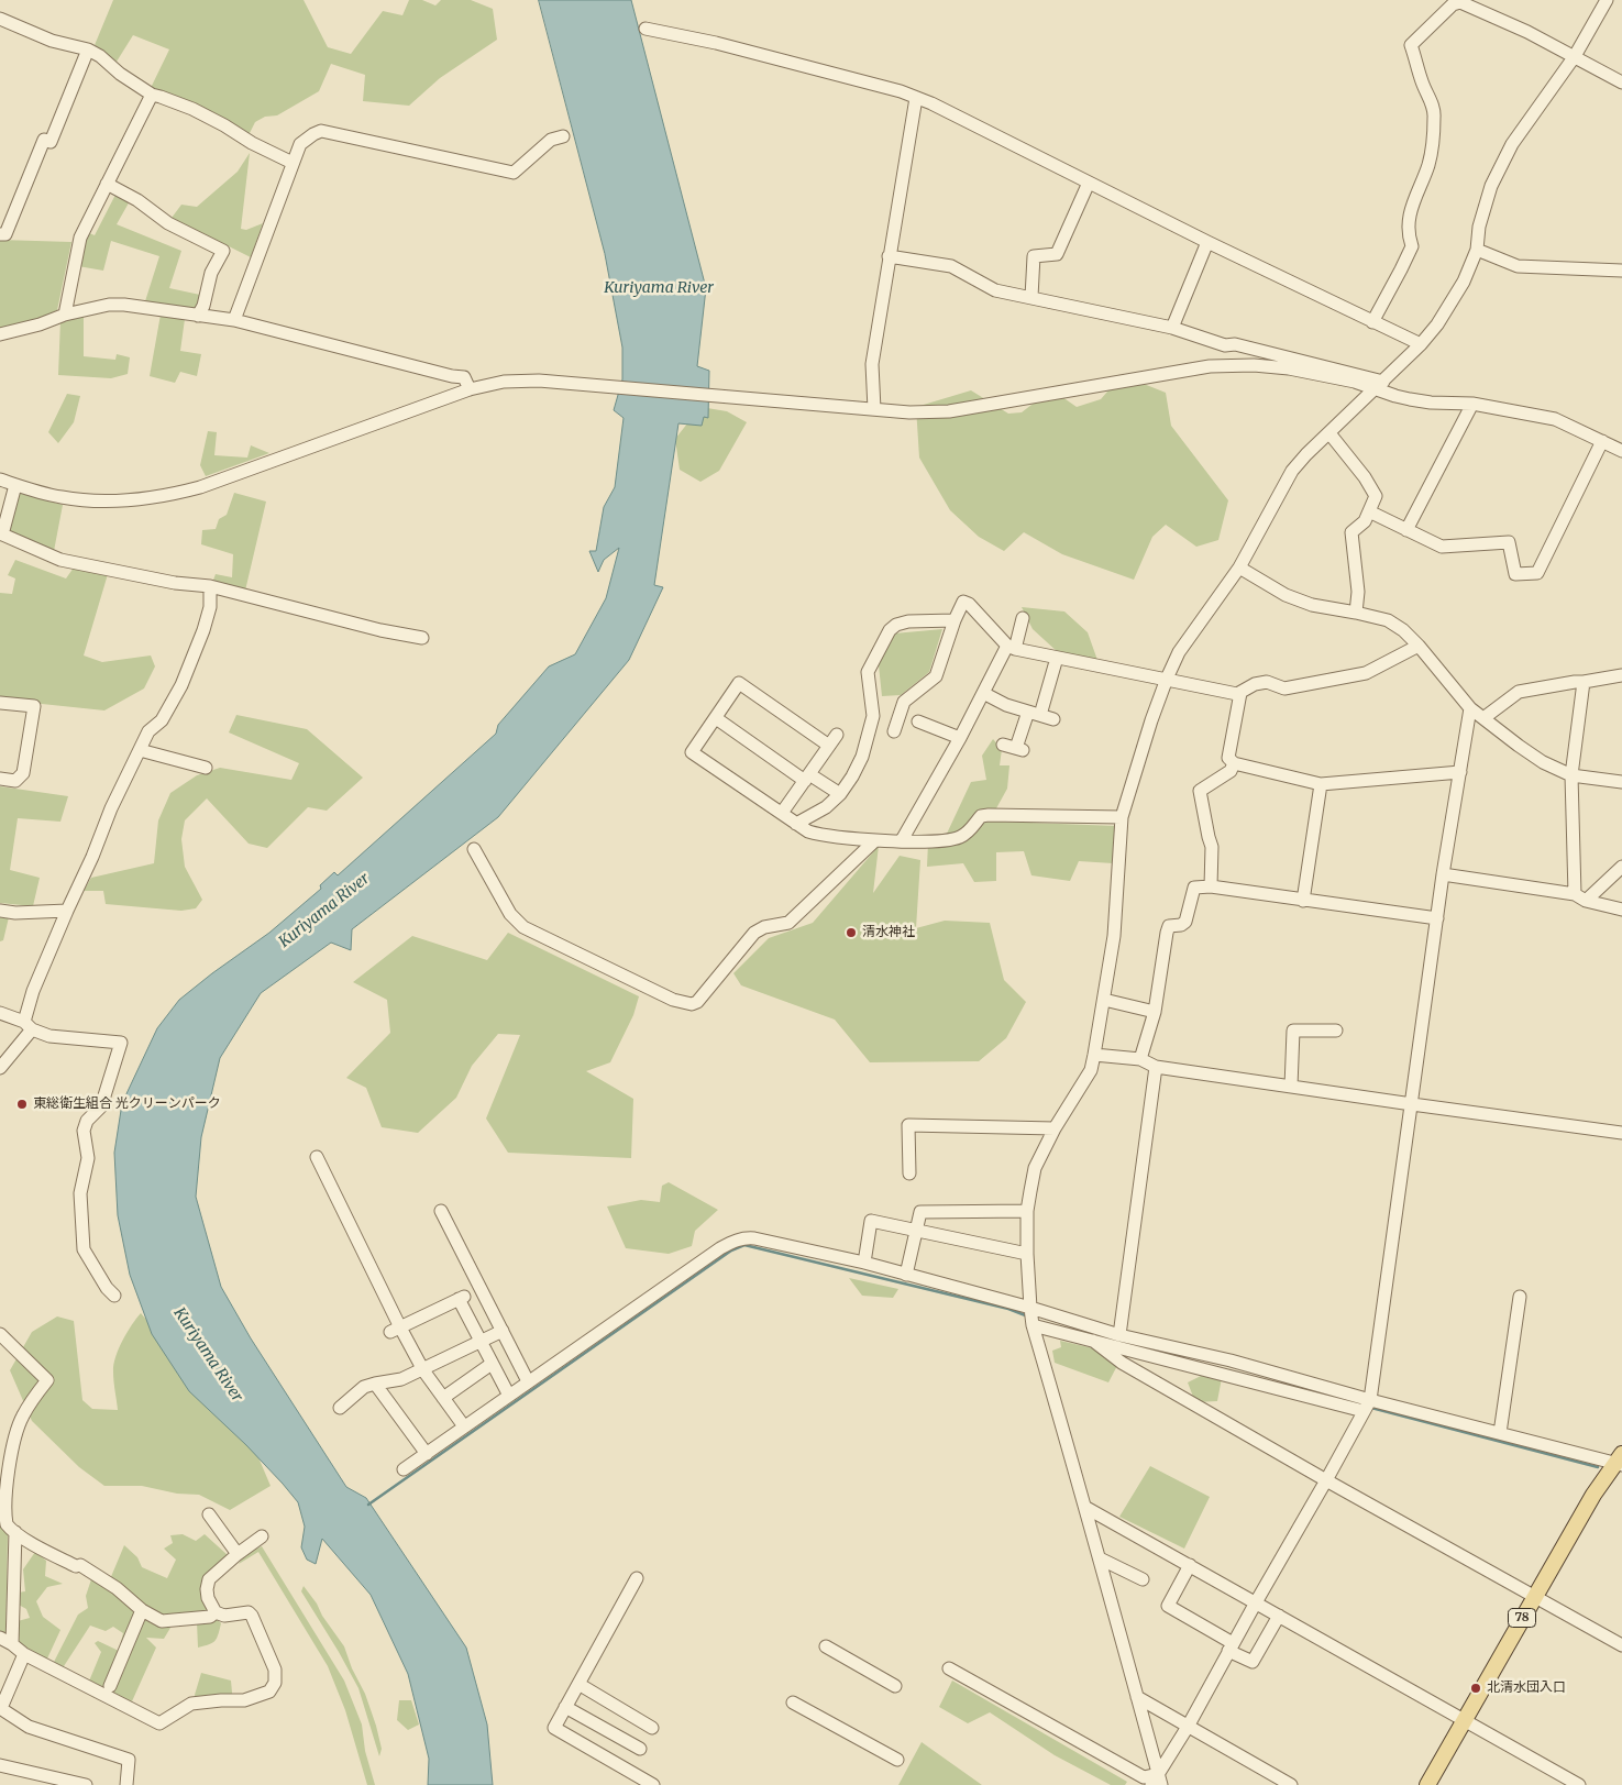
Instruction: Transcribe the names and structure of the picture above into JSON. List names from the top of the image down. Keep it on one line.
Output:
{"streets":{"main road":["78"]},"water":["Kuriyama River"],"places":["清水神社","東総衛生組合 光クリーンパーク","北清水団入口"]}
